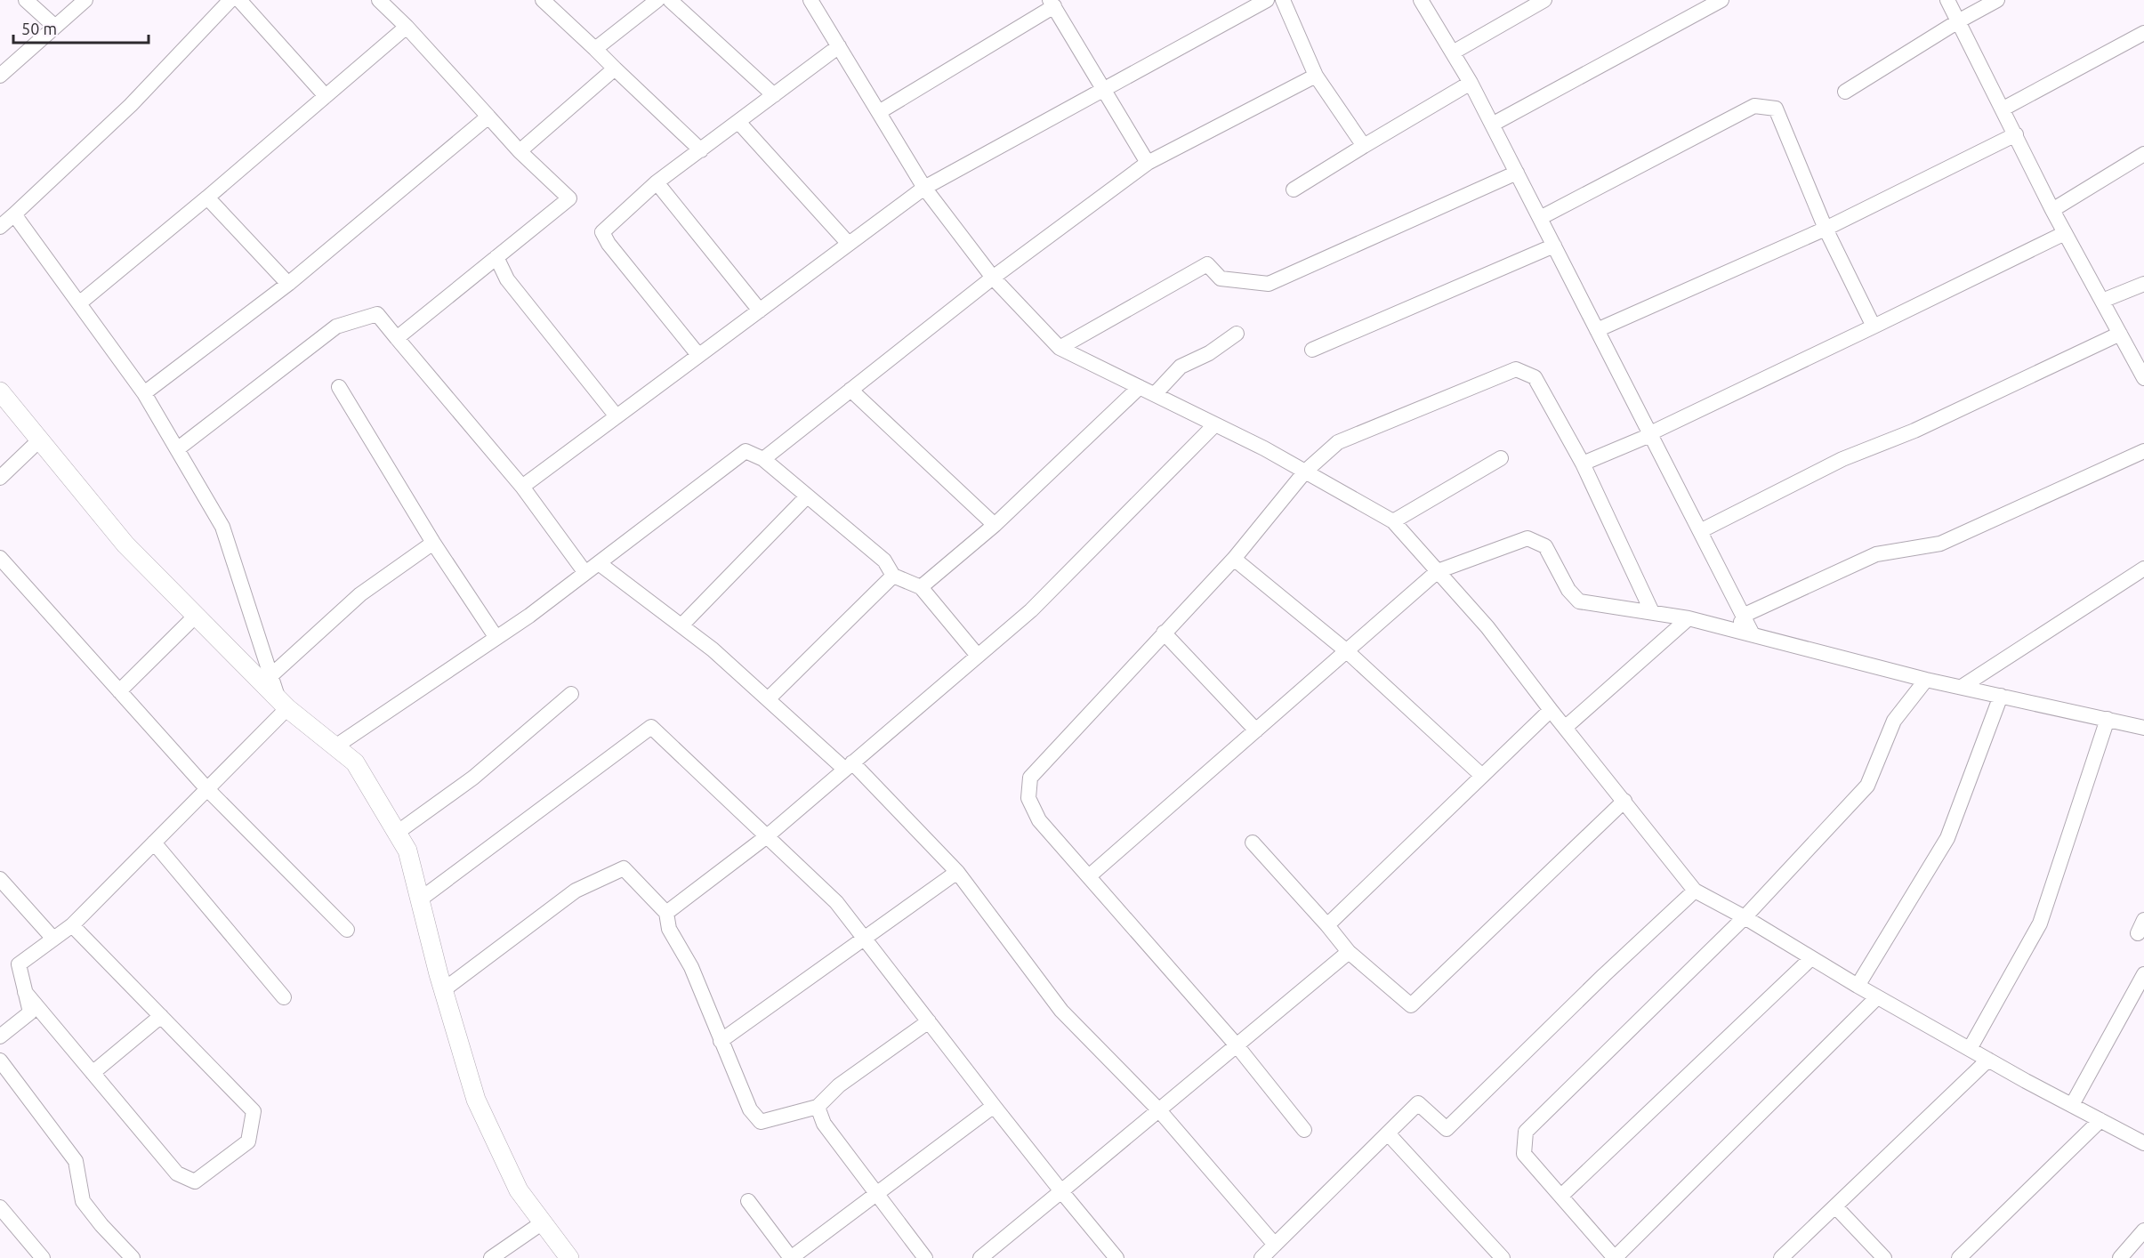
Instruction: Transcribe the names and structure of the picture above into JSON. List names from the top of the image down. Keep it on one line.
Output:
{"scale_bar":"50 m"}
